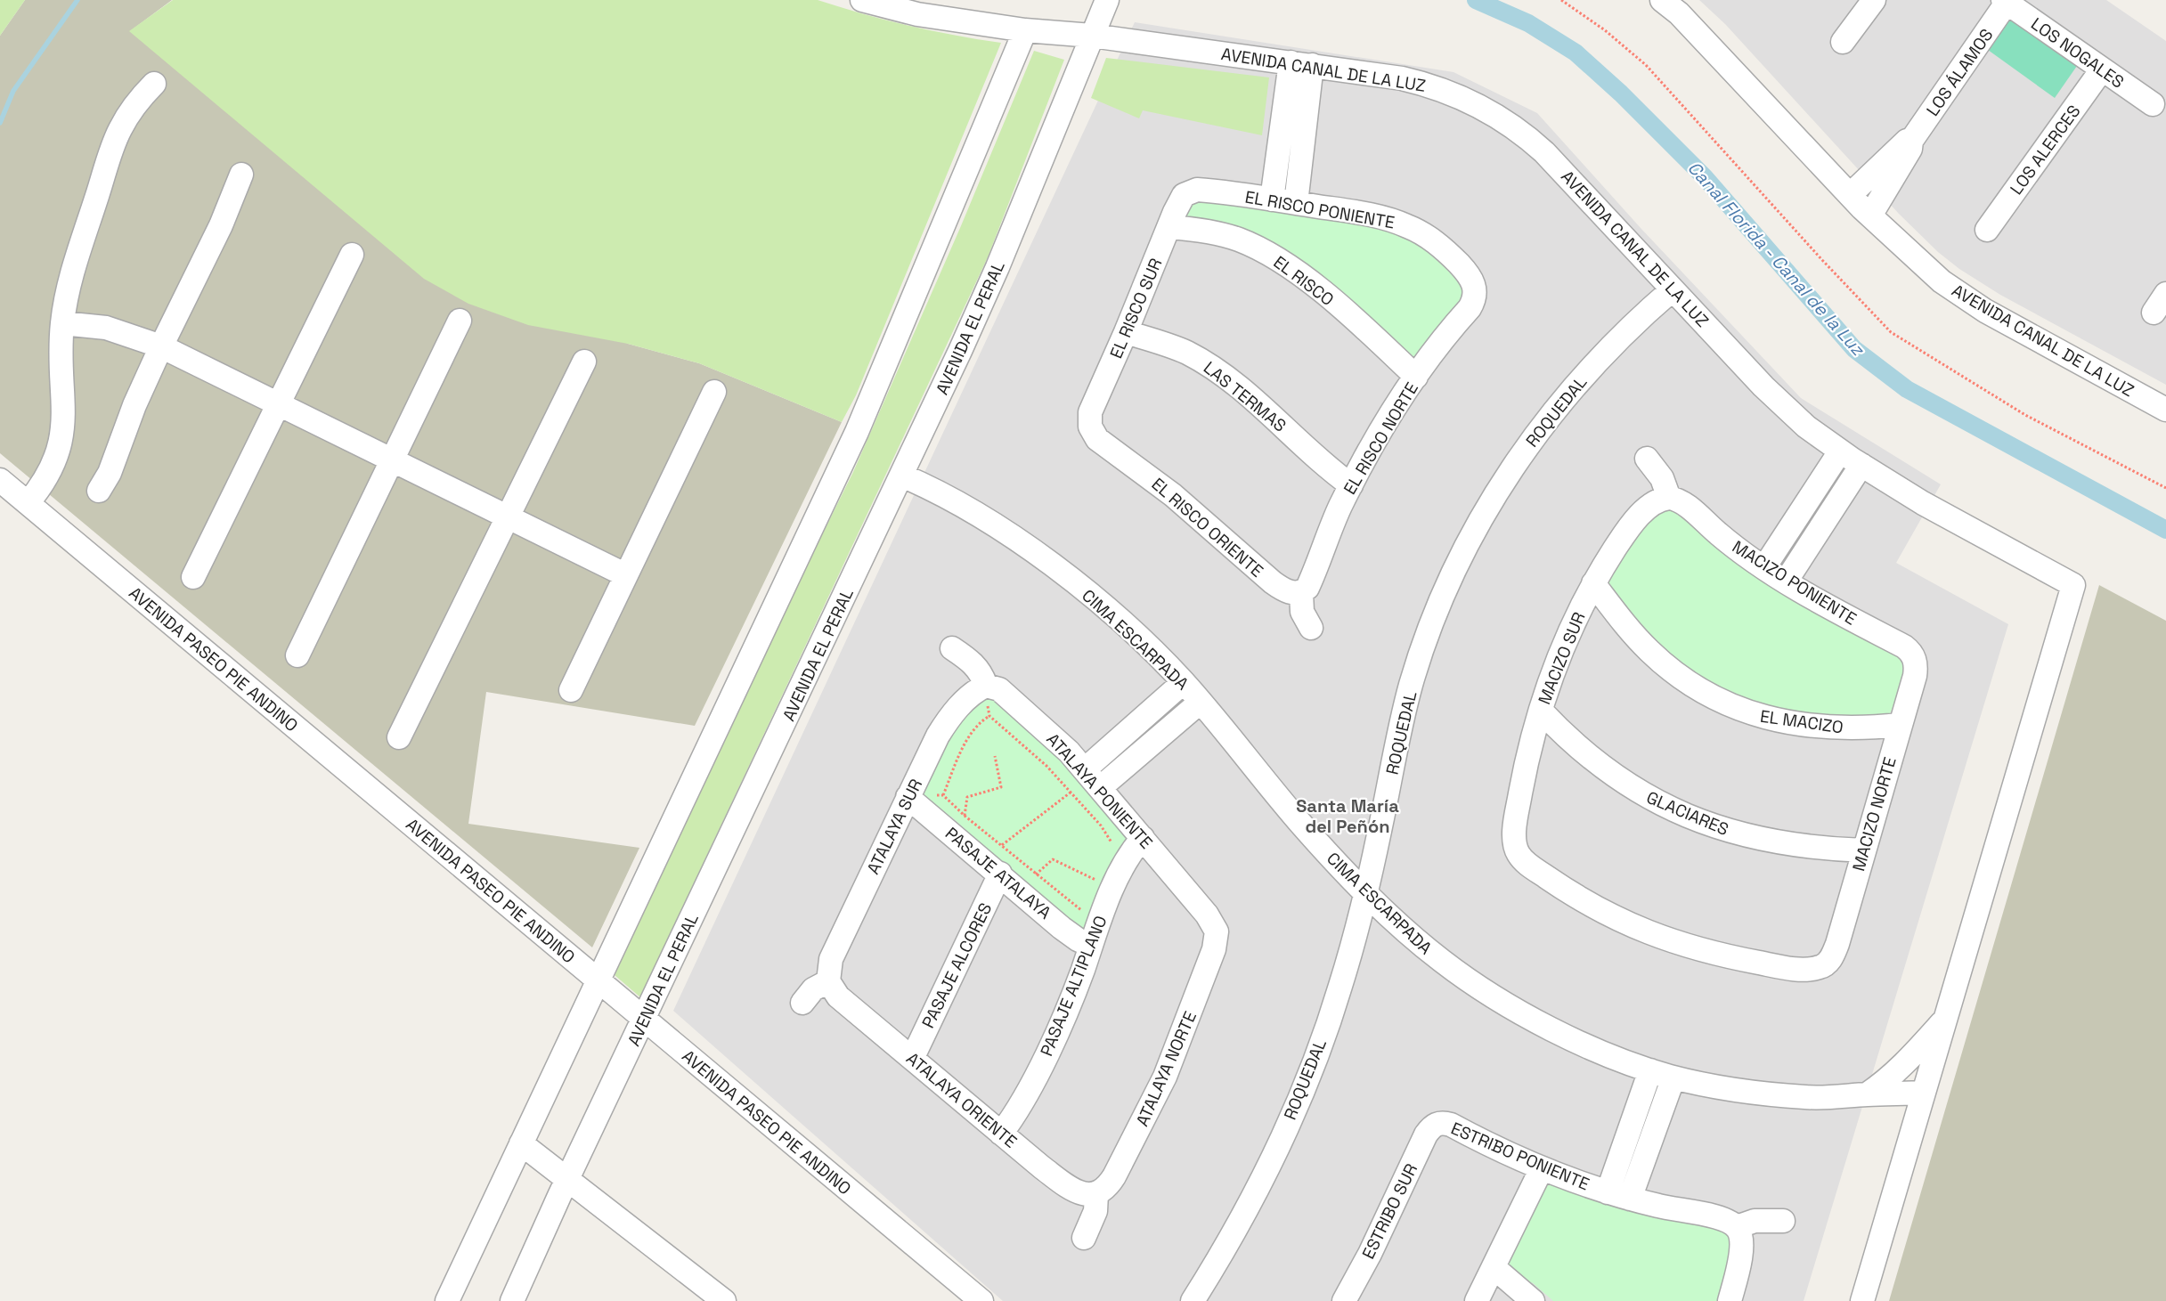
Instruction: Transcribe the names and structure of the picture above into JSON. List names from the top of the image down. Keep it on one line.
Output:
{"streets":{"street":["LOS NOGALES","AVENIDA CANAL DE LA LUZ","LOS ÁLAMOS","LOS ALERCES","EL RISCO PONIENTE","EL RISCO","EL RISCO SUR","AVENIDA EL PERAL","LAS TERMAS","ROQUEDAL","EL RISCO NORTE","EL RISCO ORIENTE","MACIZO PONIENTE","CIMA ESCARPADA","MACIZO SUR","AVENIDA PASEO PIE ANDINO","EL MACIZO","ATALAYA PONIENTE","GLACIARES","MACIZO NORTE","ATALAYA SUR","PASAJE ATALAYA","PASAJE ALCORES","PASAJE ALTIPLANO","ATALAYA NORTE","ATALAYA ORIENTE","ESTRIBO PONIENTE","ESTRIBO SUR"]},"crossings":[["LOS NOGALES","LOS ÁLAMOS"],["LOS NOGALES","LOS ALERCES"],["AVENIDA CANAL DE LA LUZ","LOS ÁLAMOS"],["AVENIDA CANAL DE LA LUZ","AVENIDA EL PERAL"],["AVENIDA CANAL DE LA LUZ","ROQUEDAL"],["EL RISCO PONIENTE","EL RISCO SUR"],["EL RISCO PONIENTE","EL RISCO NORTE"],["EL RISCO","EL RISCO SUR"],["EL RISCO","EL RISCO NORTE"],["EL RISCO SUR","LAS TERMAS"],["EL RISCO SUR","EL RISCO ORIENTE"],["AVENIDA EL PERAL","CIMA ESCARPADA"],["AVENIDA EL PERAL","AVENIDA PASEO PIE ANDINO"],["LAS TERMAS","EL RISCO NORTE"],["ROQUEDAL","CIMA ESCARPADA"],["EL RISCO NORTE","EL RISCO ORIENTE"],["MACIZO PONIENTE","MACIZO SUR"],["MACIZO PONIENTE","MACIZO NORTE"],["MACIZO SUR","EL MACIZO"],["MACIZO SUR","GLACIARES"],["MACIZO SUR","MACIZO NORTE"],["EL MACIZO","MACIZO NORTE"],["ATALAYA PONIENTE","ATALAYA SUR"],["ATALAYA PONIENTE","PASAJE ALTIPLANO"],["ATALAYA PONIENTE","ATALAYA NORTE"],["GLACIARES","MACIZO NORTE"],["ATALAYA SUR","PASAJE ATALAYA"],["ATALAYA SUR","ATALAYA ORIENTE"],["PASAJE ATALAYA","PASAJE ALCORES"],["PASAJE ATALAYA","PASAJE ALTIPLANO"],["PASAJE ALCORES","ATALAYA ORIENTE"],["PASAJE ALTIPLANO","ATALAYA ORIENTE"],["ATALAYA NORTE","ATALAYA ORIENTE"],["ESTRIBO PONIENTE","ESTRIBO SUR"]],"districts":["Santa María del Peñón"],"water":["Canal Florida - Canal de la Luz"]}
